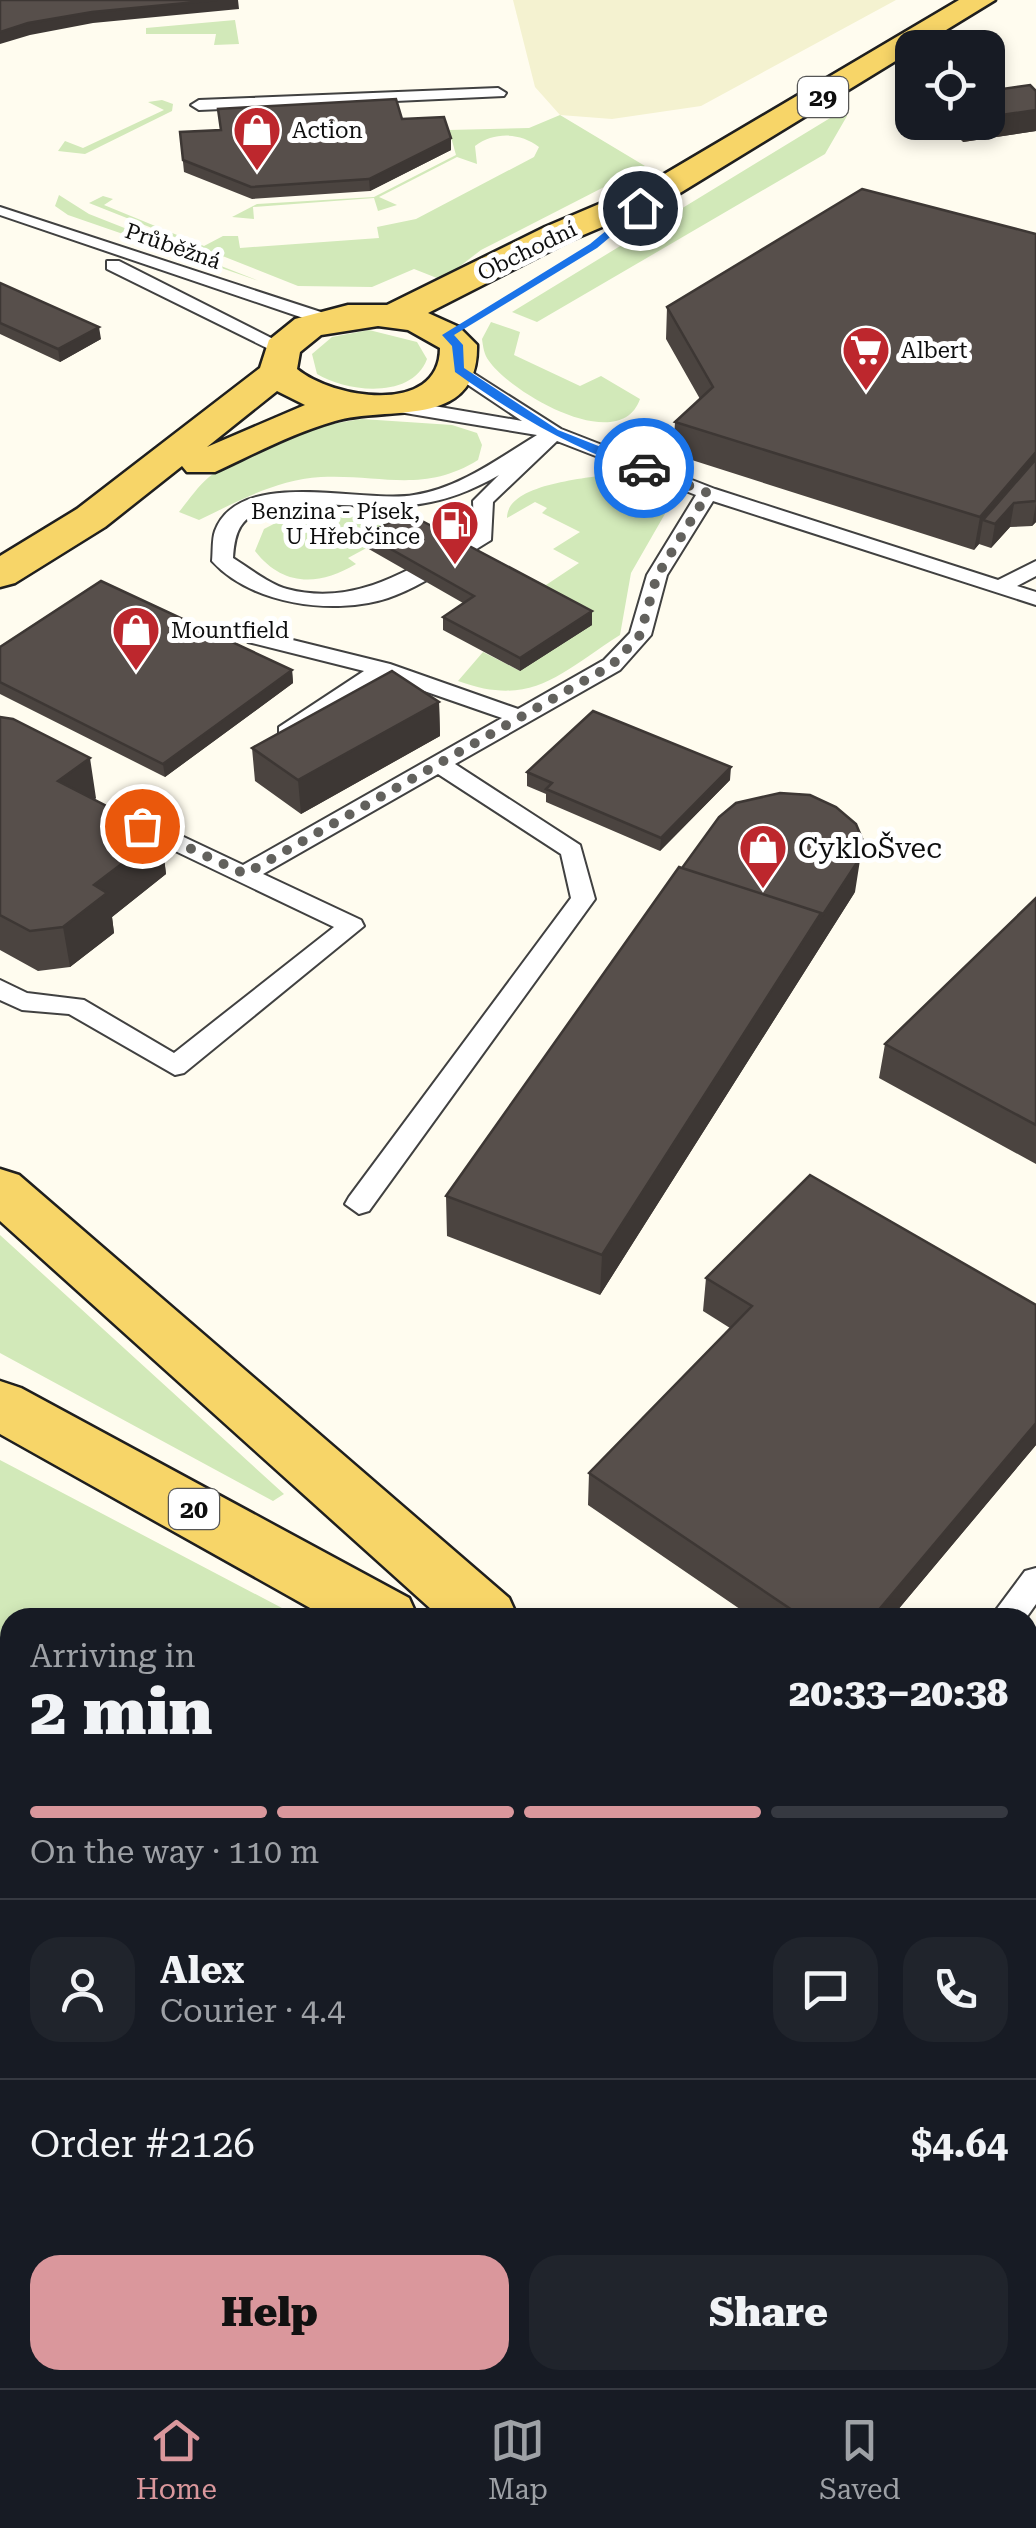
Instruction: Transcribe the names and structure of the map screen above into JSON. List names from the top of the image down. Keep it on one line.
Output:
{"streets":{"main road":["29","Obchodní","20"],"lane":["Průběžná"]},"crossings":[["Průběžná","Obchodní"]],"places":{"shop":["Action","Mountfield","CykloŠvec"],"supermarket":["Albert"],"fuel station":["Benzina - Písek, U Hřebčince"]},"page":{"heading":["2 min","Arriving in","20:33–20:38"],"panel":["Alex","Courier · 4.4","Order #2126","$4.64"],"bar":"On the way · 110 m","buttons":["Help","Share"],"tabs":["Home","Map","Saved"]}}
